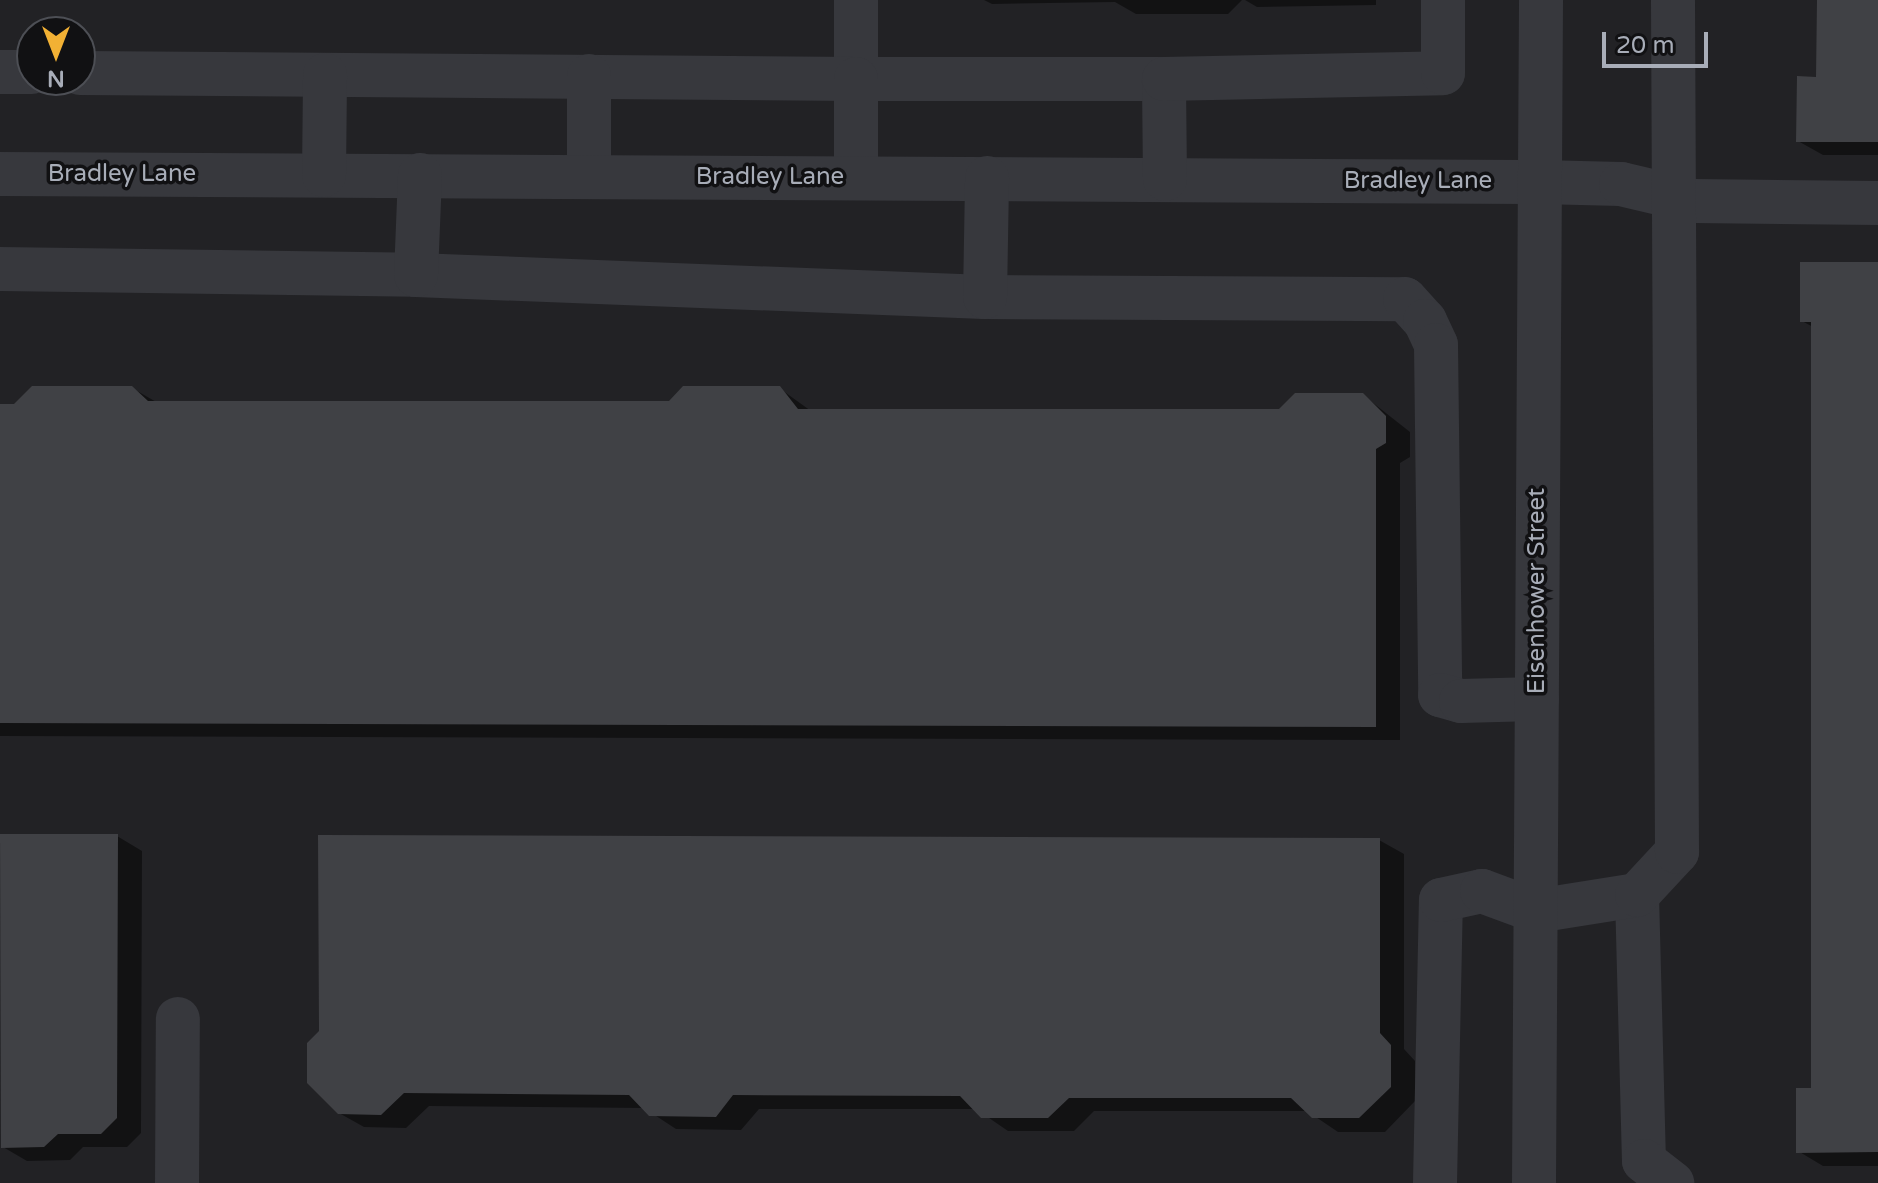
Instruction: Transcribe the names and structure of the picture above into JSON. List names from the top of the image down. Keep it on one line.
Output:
{"streets":{"street":["Bradley Lane","Eisenhower Street"]},"crossings":[["Bradley Lane","Eisenhower Street"]],"scale_bar":"20 m","north":"bottom"}
